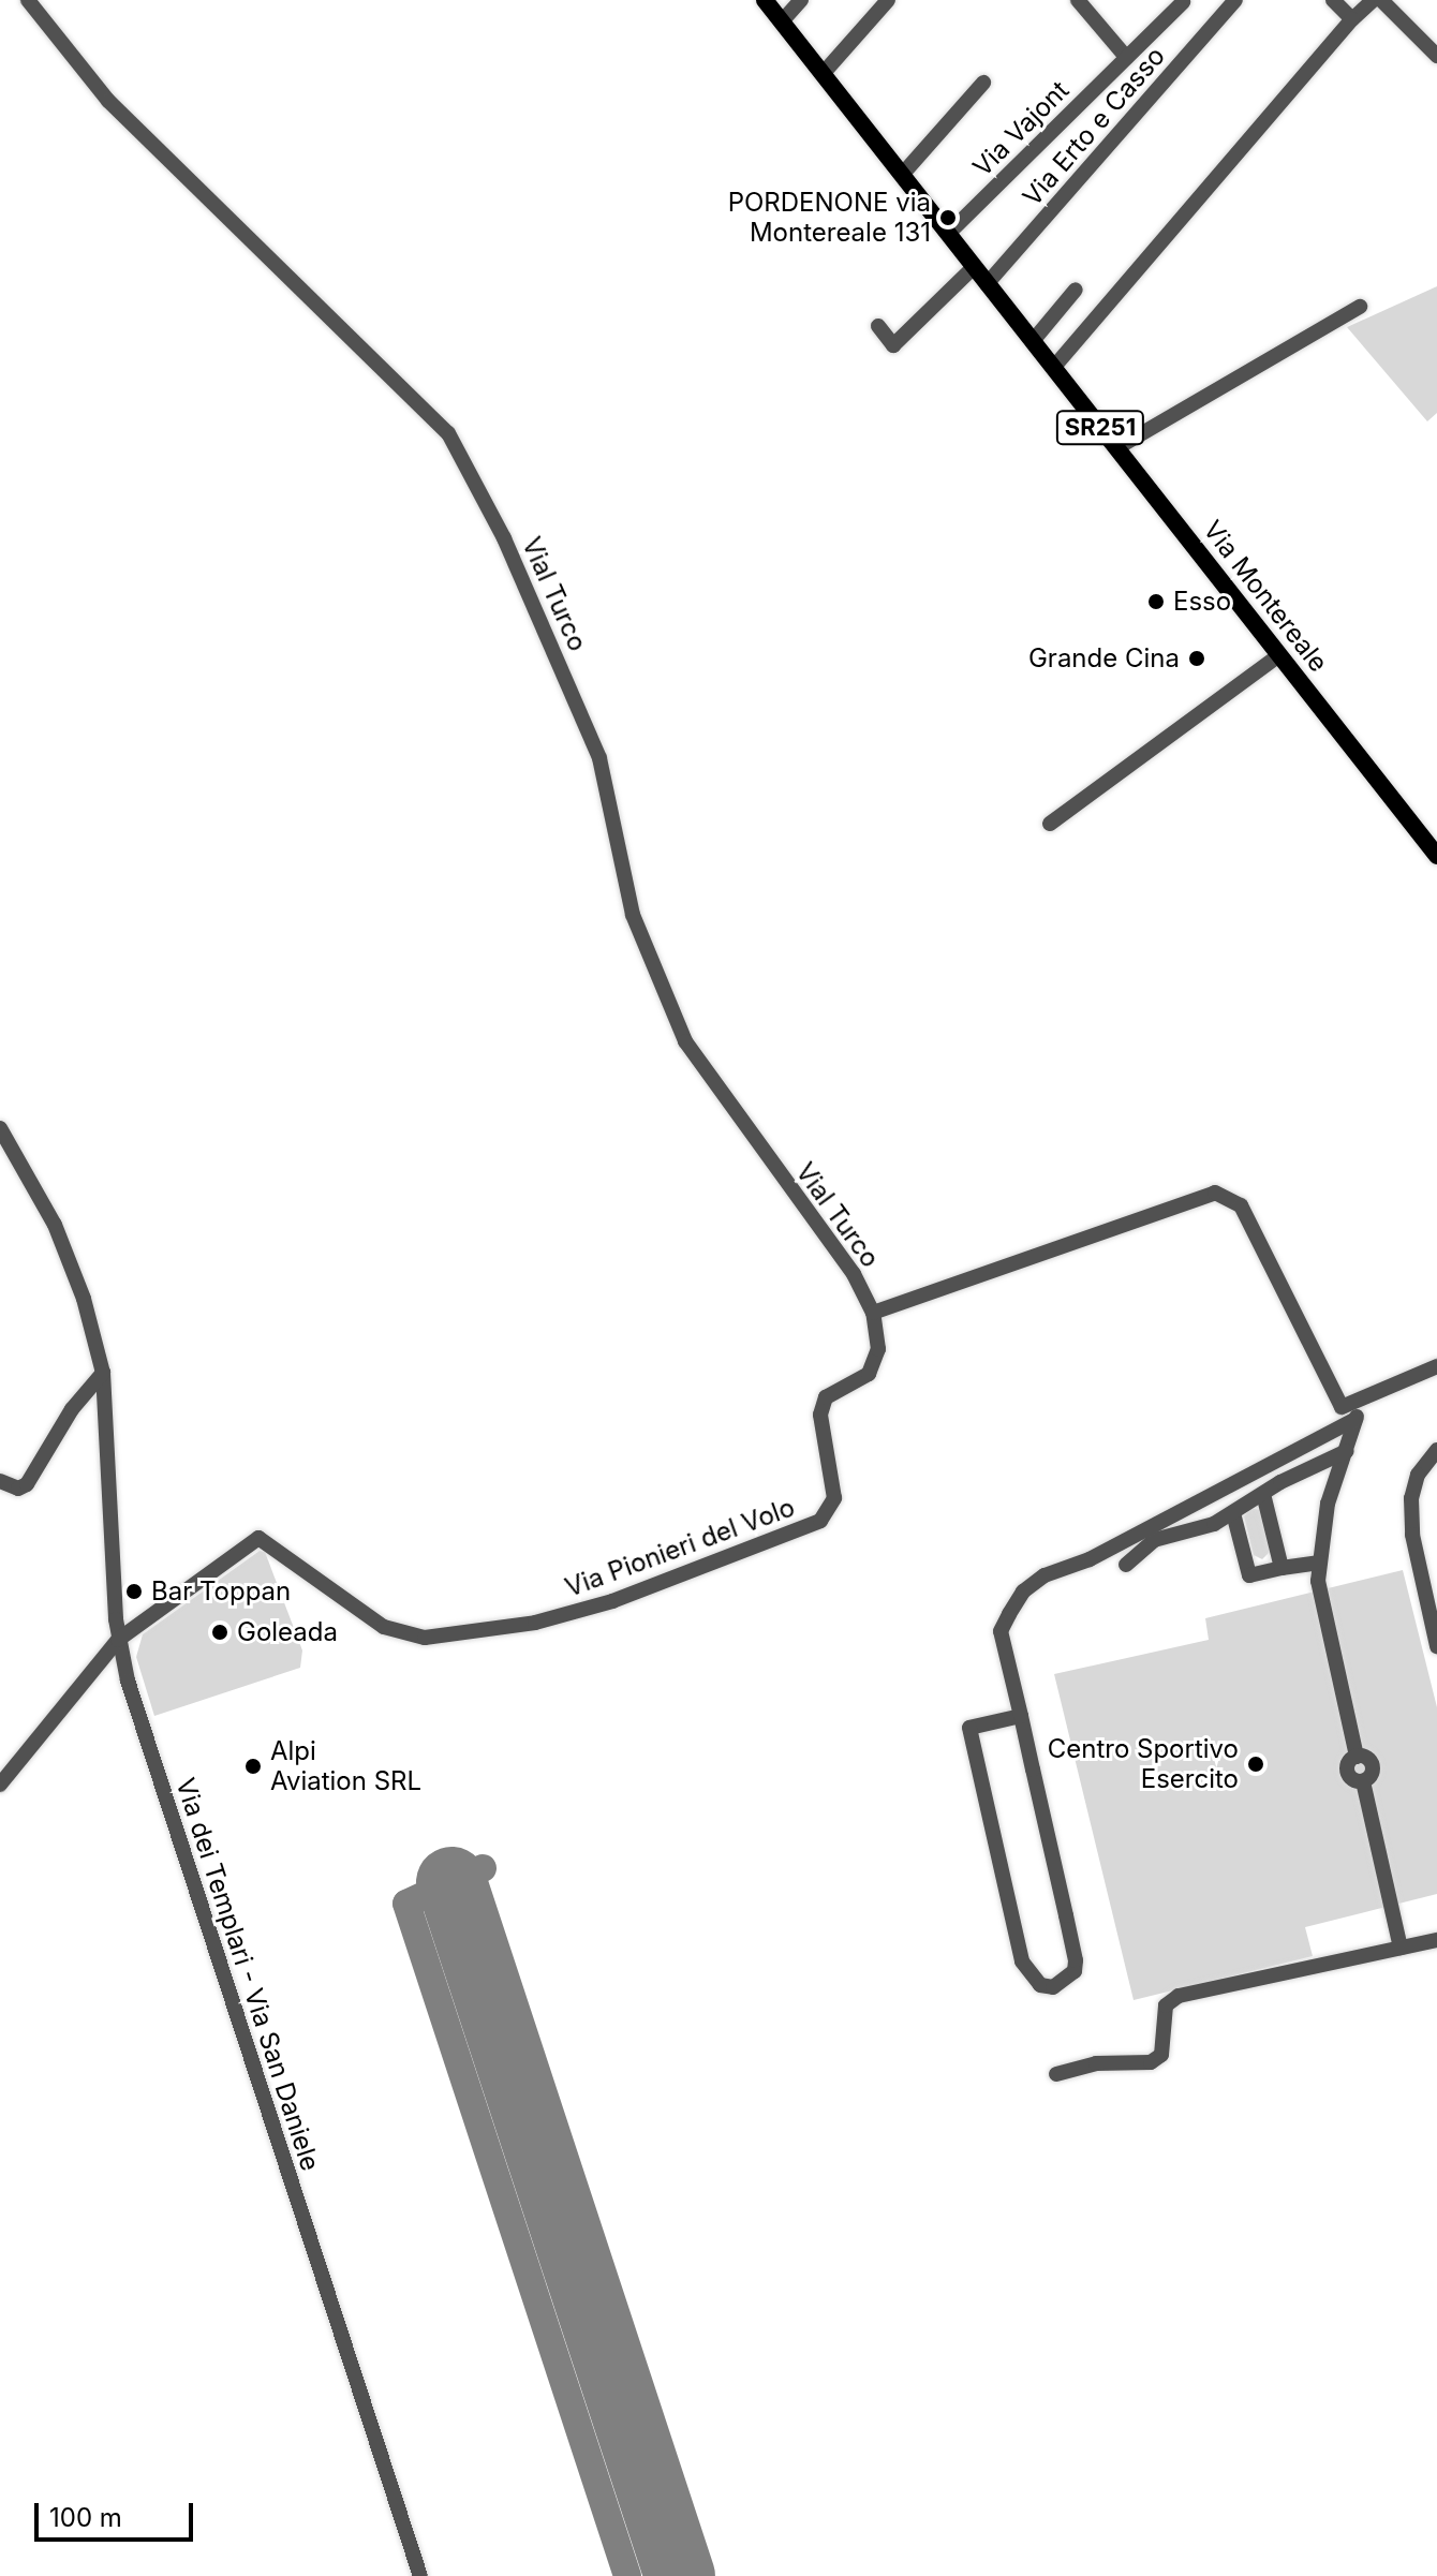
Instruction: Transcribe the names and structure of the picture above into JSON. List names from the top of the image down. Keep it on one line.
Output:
{"streets":{"main road":["SR251","Via Montereale"],"street":["Via Erto e Casso","Via Vajont","Vial Turco","Via Pionieri del Volo","Via dei Templari - Via San Daniele"]},"crossings":[["Via Erto e Casso","Via Montereale"],["Via Vajont","Via Montereale"],["Vial Turco","Via Pionieri del Volo"],["Via Pionieri del Volo","Via dei Templari - Via San Daniele"]],"places":["PORDENONE via Montereale 131","Esso","Grande Cina","Bar Toppan","Goleada","Centro Sportivo Esercito","Alpi Aviation SRL"],"scale_bar":"100 m"}
